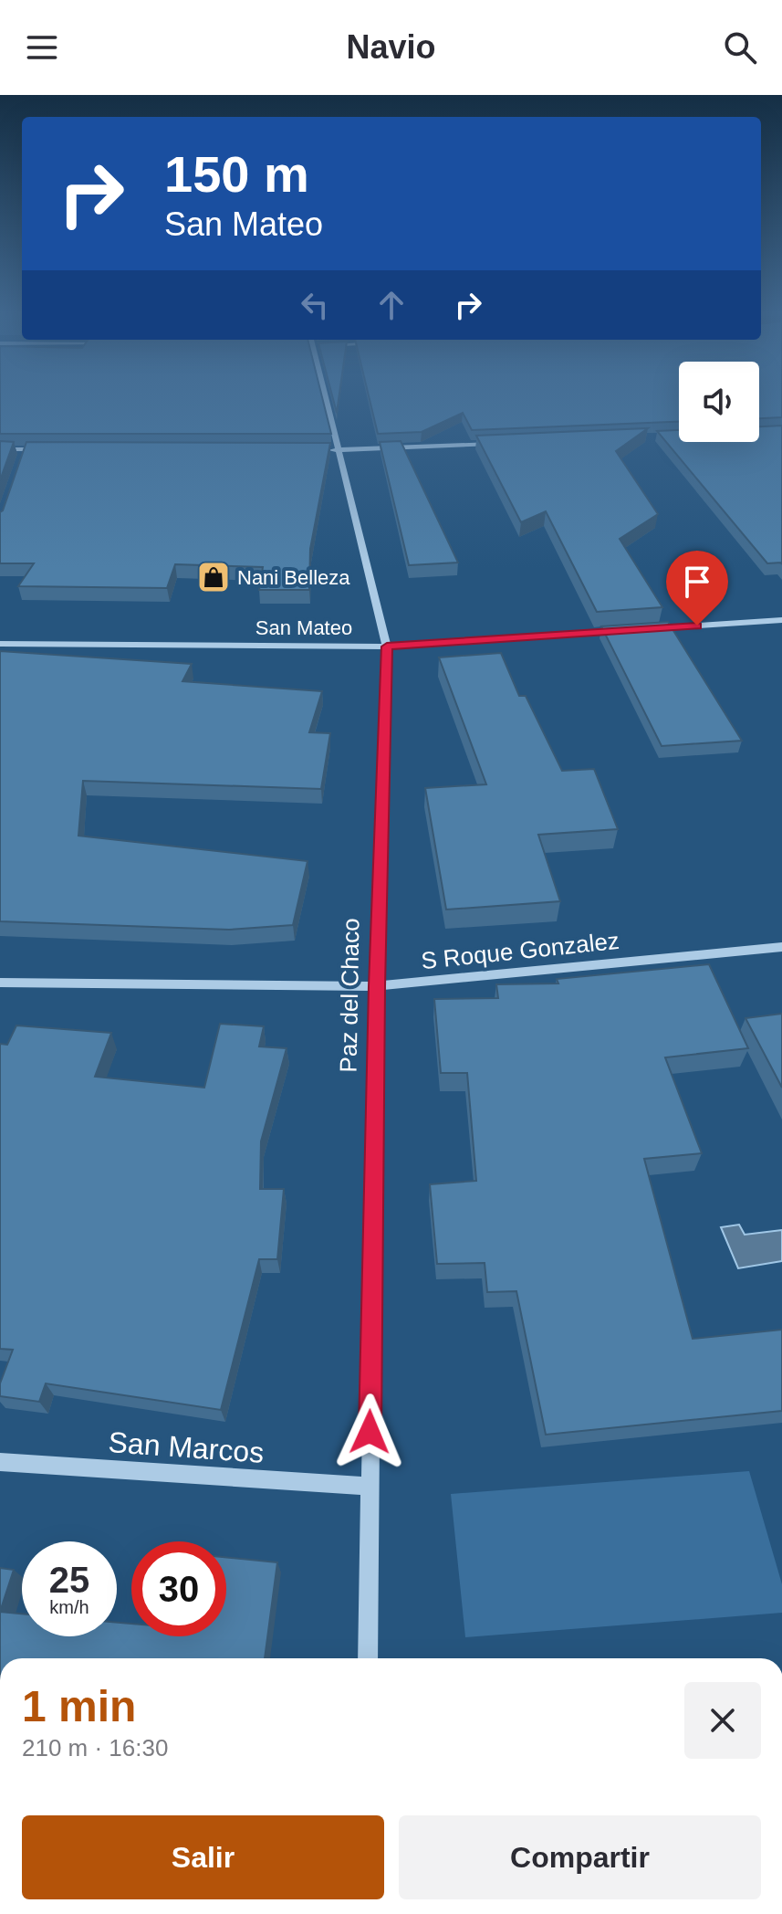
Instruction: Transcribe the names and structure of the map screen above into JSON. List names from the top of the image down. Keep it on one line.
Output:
{"streets":{"street":["San Mateo","S Roque Gonzalez","Paz del Chaco","San Marcos"]},"crossings":[["San Mateo","Paz del Chaco"],["S Roque Gonzalez","Paz del Chaco"],["Paz del Chaco","San Marcos"]],"places":{"shop":["Nani Belleza"]},"page":{"header":"Navio","turn":["150 m","San Mateo"],"speed":"25 km/h","limit":"30","heading":["1 min","210 m · 16:30"],"buttons":["Salir","Compartir"]}}
